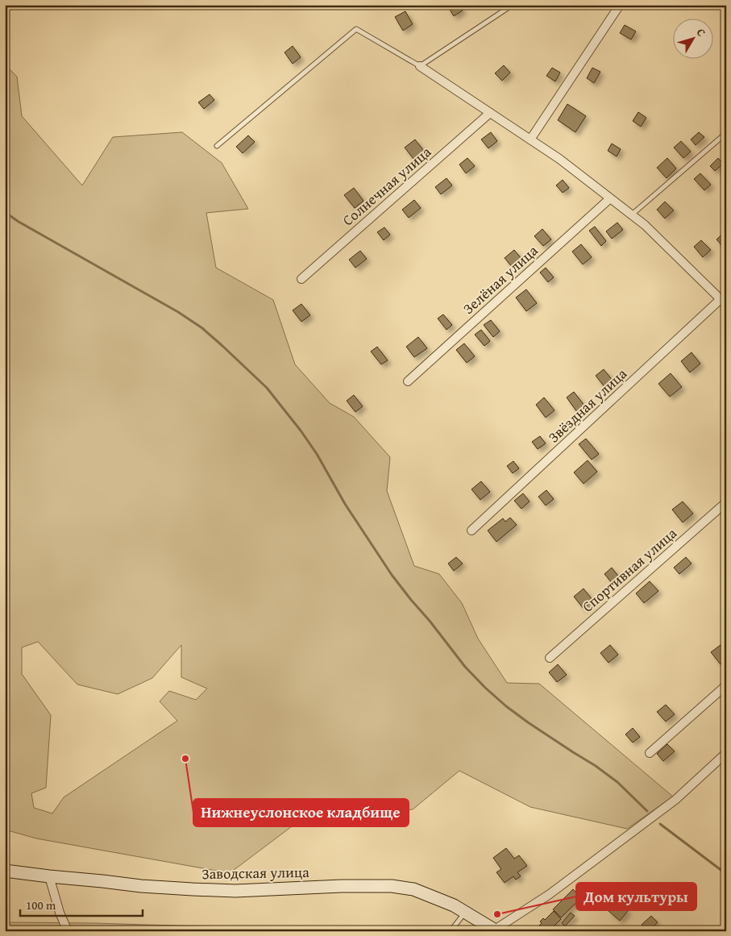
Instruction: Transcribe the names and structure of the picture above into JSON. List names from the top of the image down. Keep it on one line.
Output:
{"streets":{"street":["Солнечная улица","Зелёная улица","Звёздная улица","Спортивная улица","Заводская улица"]},"places":["Нижнеуслонское кладбище","Дом культуры"],"scale_bar":"100 m","north":"top right"}
